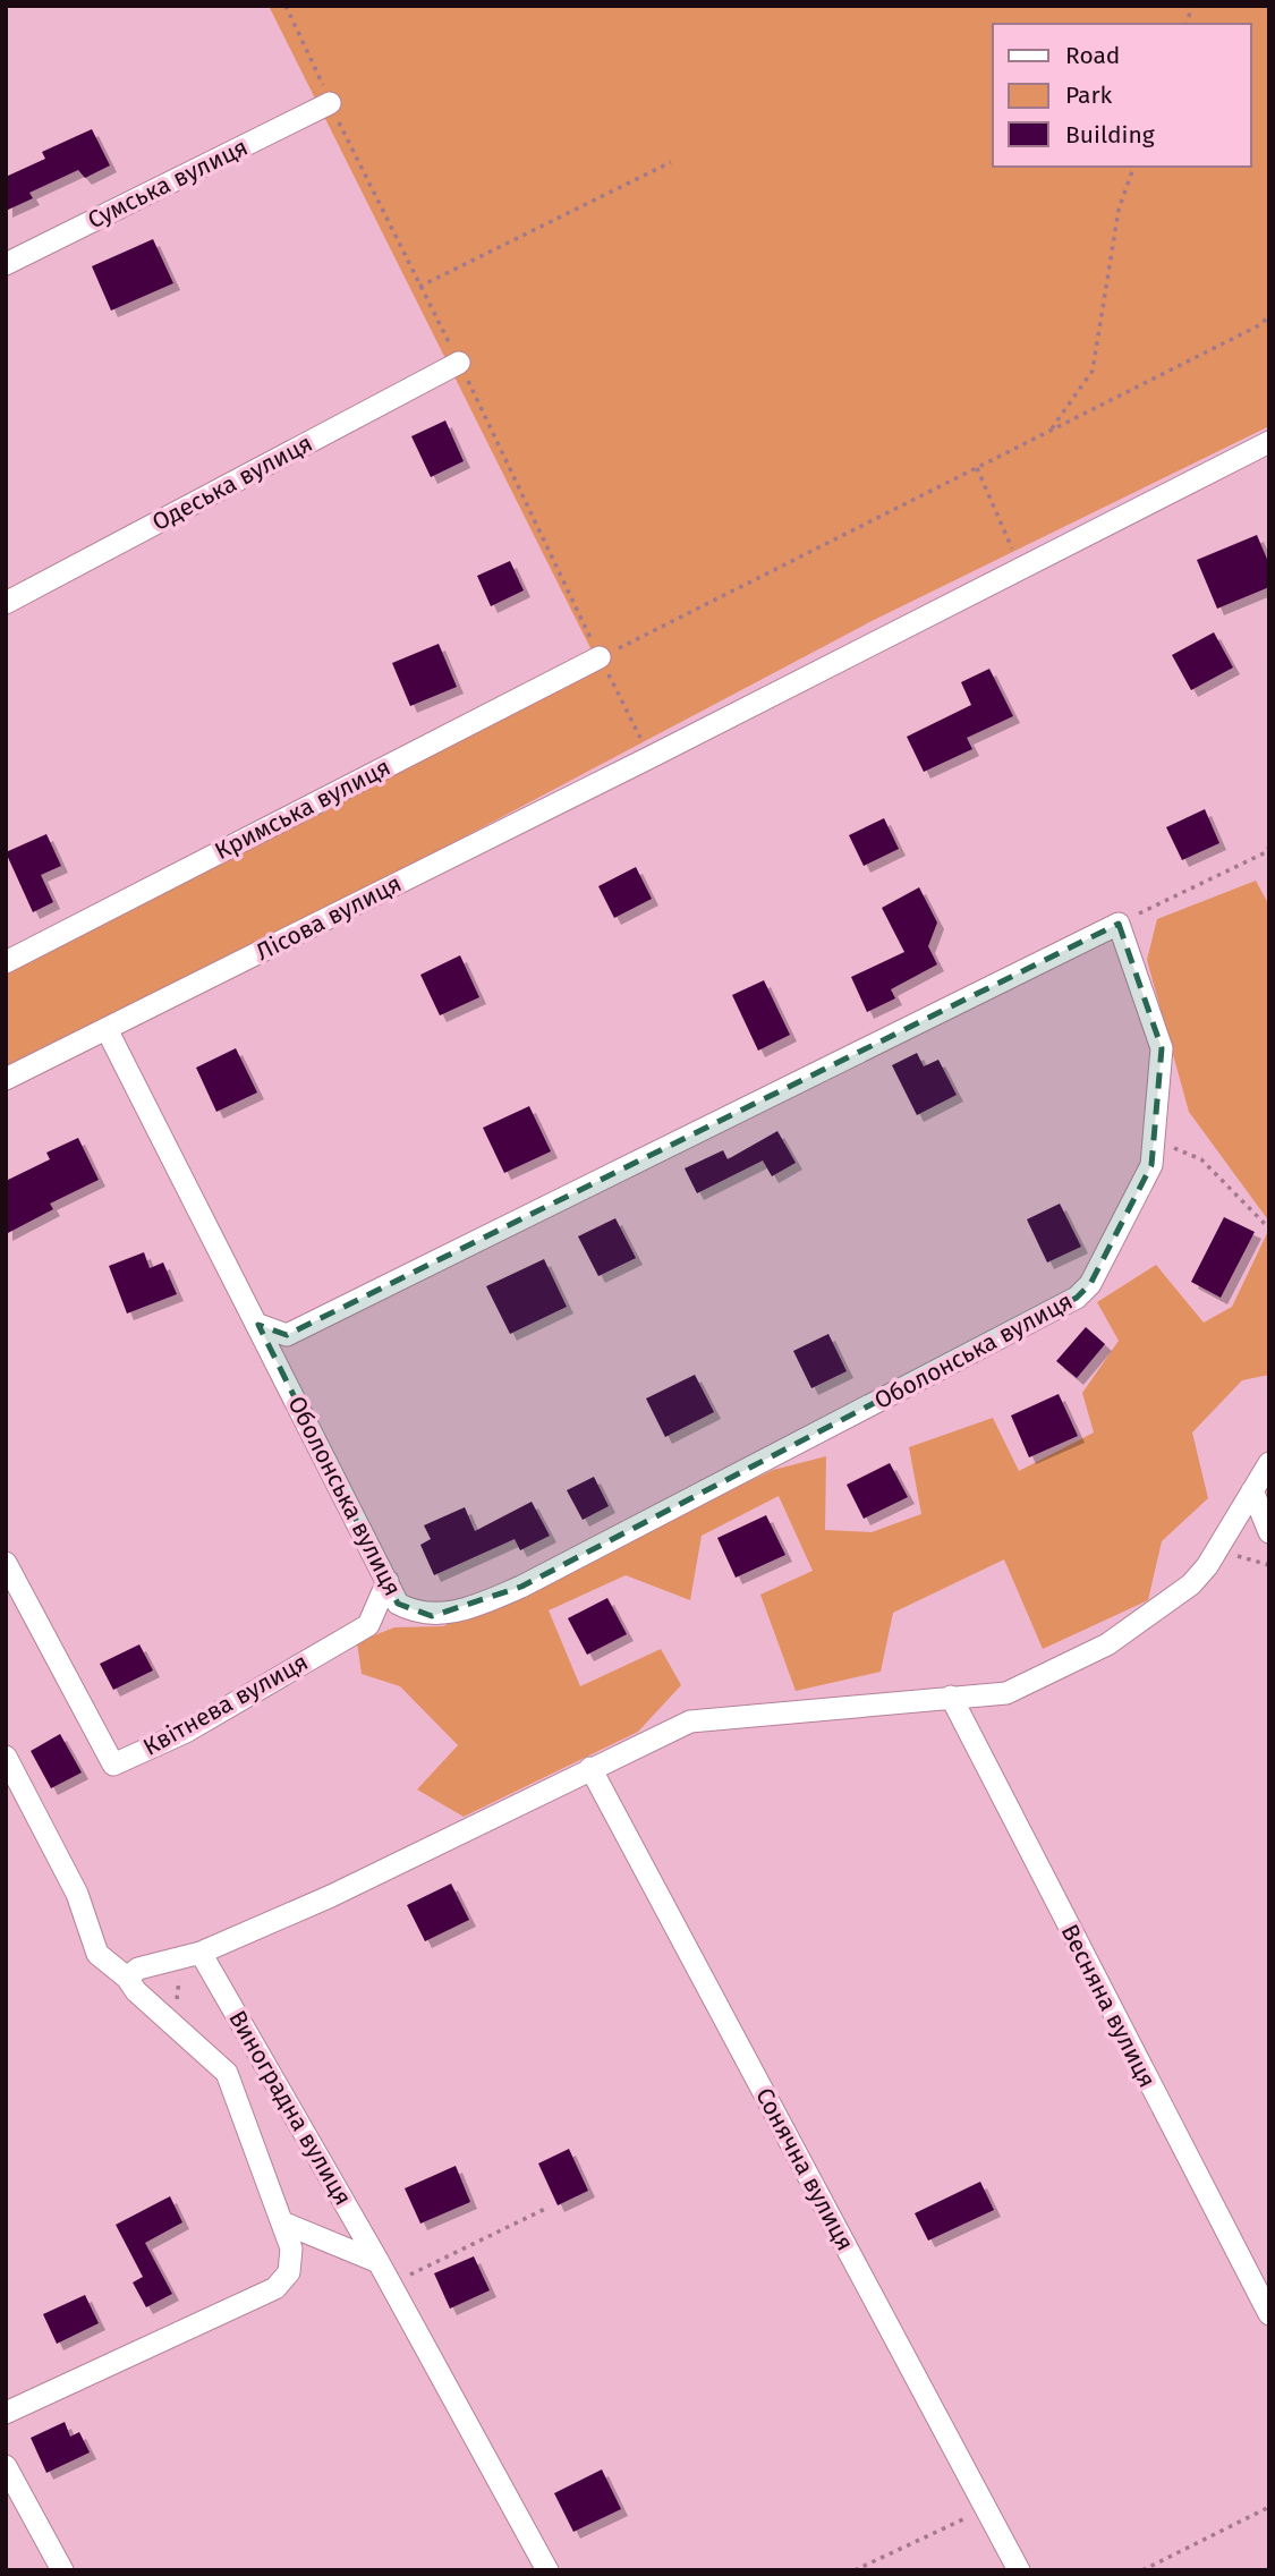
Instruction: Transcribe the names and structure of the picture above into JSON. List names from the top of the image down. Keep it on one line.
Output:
{"streets":{"street":["Сумська вулиця","Одеська вулиця","Кримська вулиця","Лісова вулиця","Оболонська вулиця","Квітнева вулиця","Весняна вулиця","Виноградна вулиця","Сонячна вулиця"]},"crossings":[["Лісова вулиця","Оболонська вулиця"],["Оболонська вулиця","Квітнева вулиця"]],"legend":["Road","Park","Building"]}
